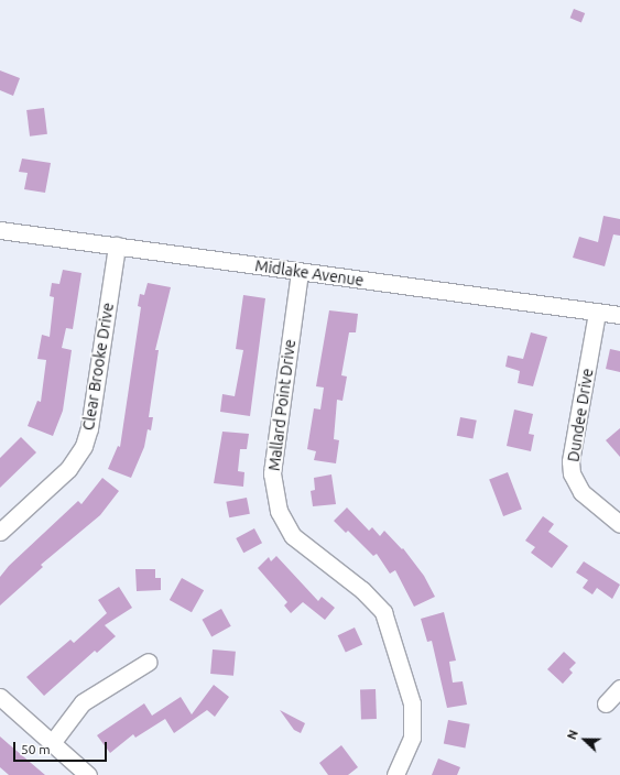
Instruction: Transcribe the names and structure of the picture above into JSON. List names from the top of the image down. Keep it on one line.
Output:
{"streets":{"street":["Midlake Avenue","Clear Brooke Drive","Mallard Point Drive","Dundee Drive"]},"crossings":[["Midlake Avenue","Clear Brooke Drive"],["Midlake Avenue","Mallard Point Drive"],["Midlake Avenue","Dundee Drive"]],"scale_bar":"50 m","north":"left"}
